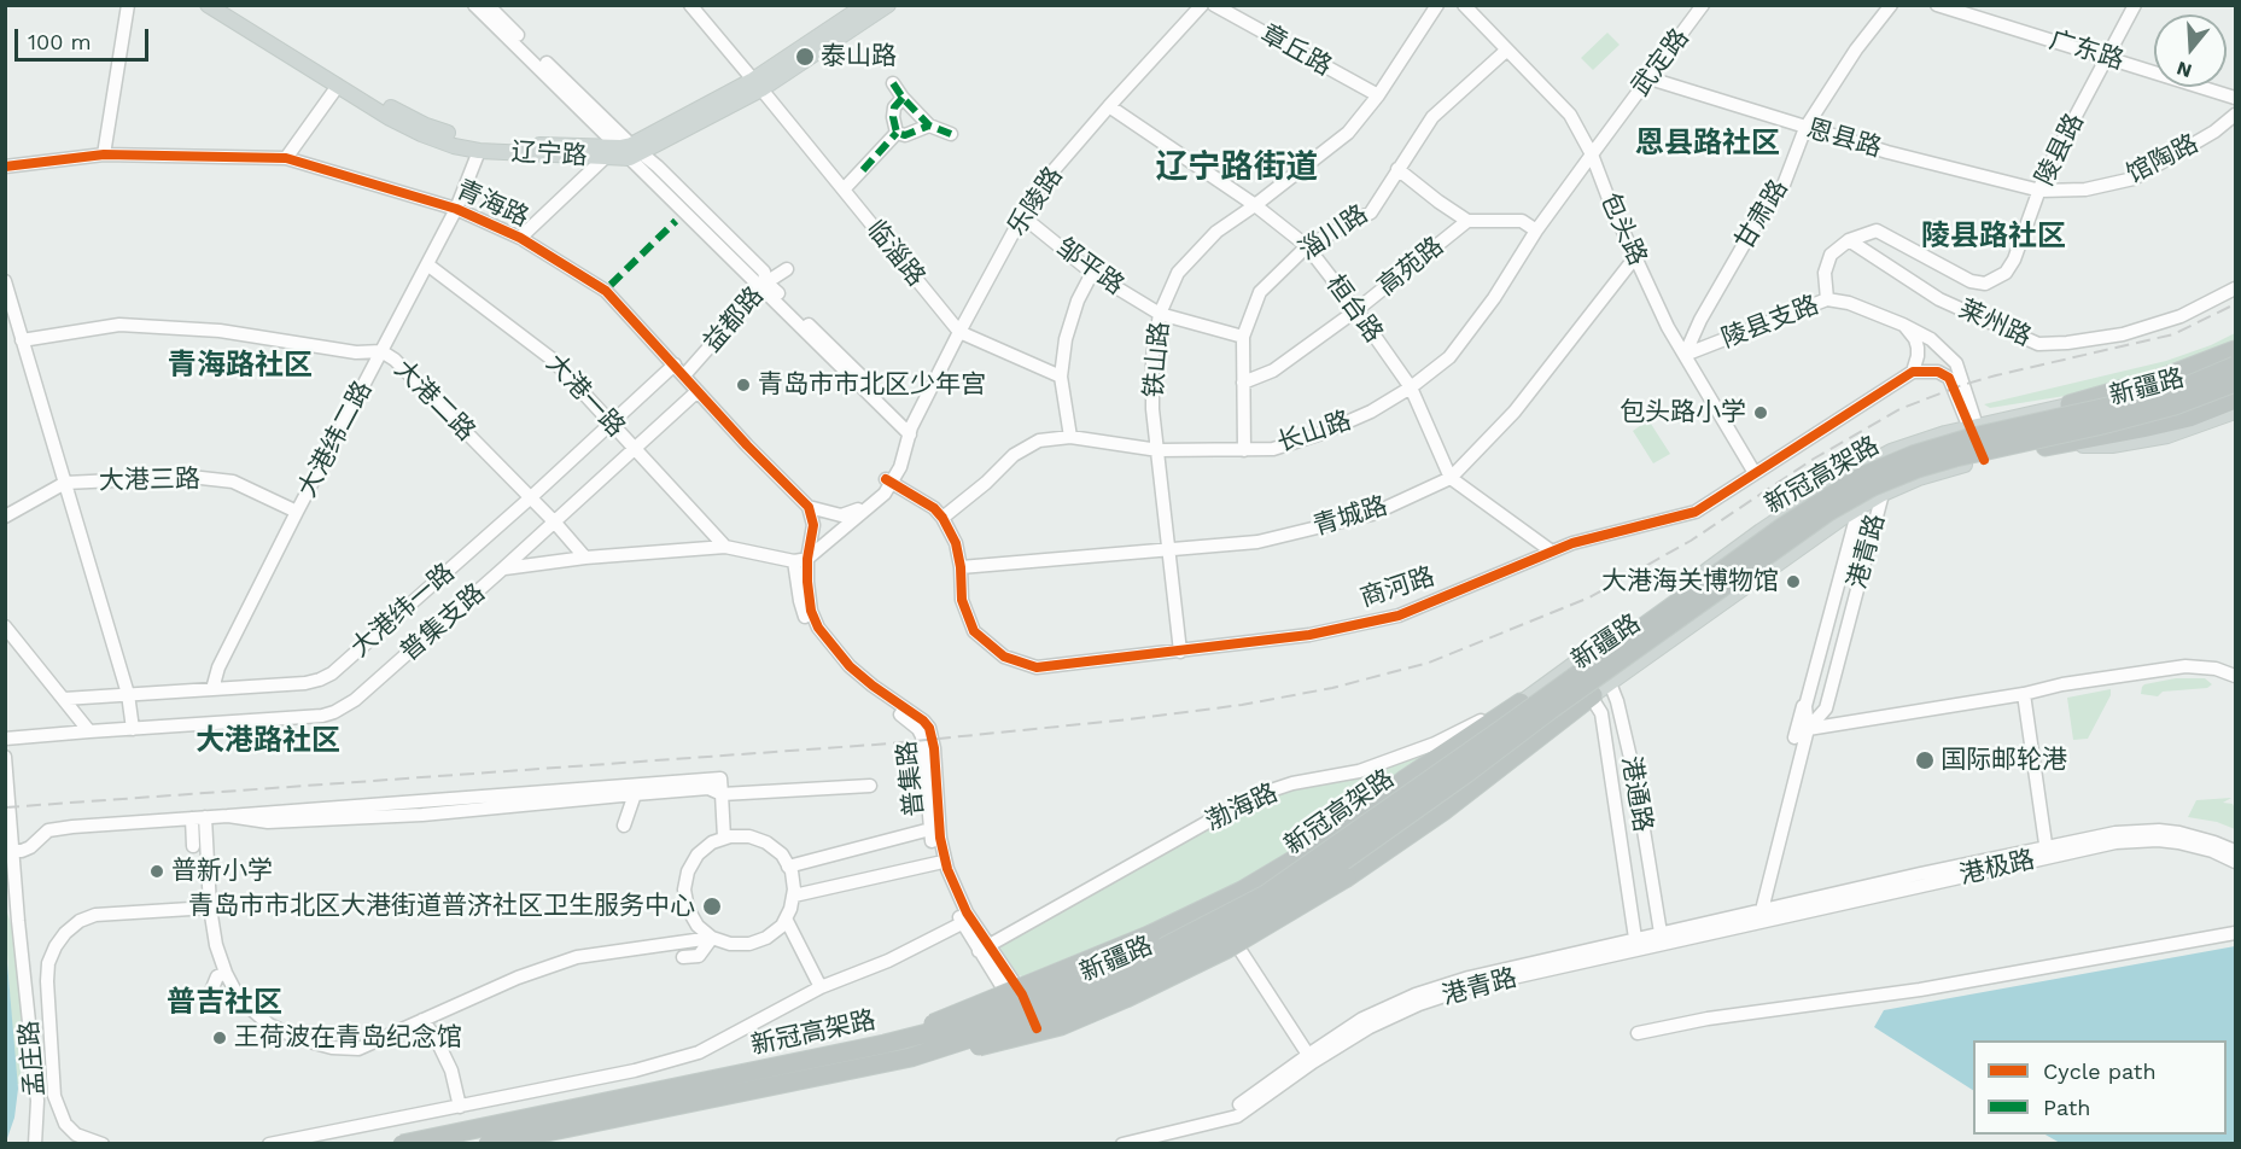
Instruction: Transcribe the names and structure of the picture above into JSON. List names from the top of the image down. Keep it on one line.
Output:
{"streets":{"highway":["新冠高架路"],"main road":["辽宁路","新疆路"],"street":["章丘路","广东路","武定路","恩县路","陵县路","馆陶路","乐陵路","青海路","甘肃路","包头路","淄川路","临淄路","邹平路","高苑路","桓台路","益都路","陵县支路","莱州路","铁山路","大港一路","大港二路","长山路","大港纬二路","大港三路","青城路","港青路","商河路","大港纬一路","普集支路","普集路","港通路","渤海路","港极路","孟庄路"]},"crossings":[["章丘路","铁山路"],["广东路","陵县路"],["武定路","恩县路"],["武定路","包头路"],["武定路","长山路"],["恩县路","陵县路"],["恩县路","馆陶路"],["恩县路","甘肃路"],["陵县路","馆陶路"],["陵县路","莱州路"],["辽宁路","大港纬二路"],["乐陵路","临淄路"],["乐陵路","邹平路"],["乐陵路","桓台路"],["乐陵路","商河路"],["乐陵路","普集支路"],["乐陵路","普集路"],["青海路","益都路"],["青海路","大港纬二路"],["青海路","大港纬一路"],["甘肃路","包头路"],["甘肃路","陵县支路"],["包头路","淄川路"],["包头路","陵县支路"],["包头路","长山路"],["包头路","青城路"],["包头路","商河路"],["淄川路","邹平路"],["淄川路","高苑路"],["淄川路","桓台路"],["淄川路","长山路"],["邹平路","铁山路"],["高苑路","桓台路"],["高苑路","长山路"],["桓台路","铁山路"],["桓台路","长山路"],["桓台路","青城路"],["陵县支路","新疆路"],["铁山路","长山路"],["铁山路","青城路"],["铁山路","商河路"],["新疆路","港青路"],["新疆路","港通路"],["新疆路","渤海路"],["大港一路","大港纬二路"],["大港一路","大港纬一路"],["大港一路","普集支路"],["大港二路","大港纬二路"],["大港二路","大港纬一路"],["大港二路","普集支路"],["长山路","商河路"],["大港纬二路","大港三路"],["大港纬二路","大港纬一路"],["青城路","商河路"],["港青路","港通路"],["港青路","港极路"],["普集支路","普集路"],["普集路","渤海路"]],"districts":["恩县路社区","辽宁路街道","陵县路社区","青海路社区","大港路社区","普吉社区"],"places":["泰山路","青岛市市北区少年宫","包头路小学","大港海关博物馆","国际邮轮港","普新小学","青岛市市北区大港街道普济社区卫生服务中心","王荷波在青岛纪念馆"],"legend":["Cycle path","Path"],"scale_bar":"100 m","north":"bottom"}
